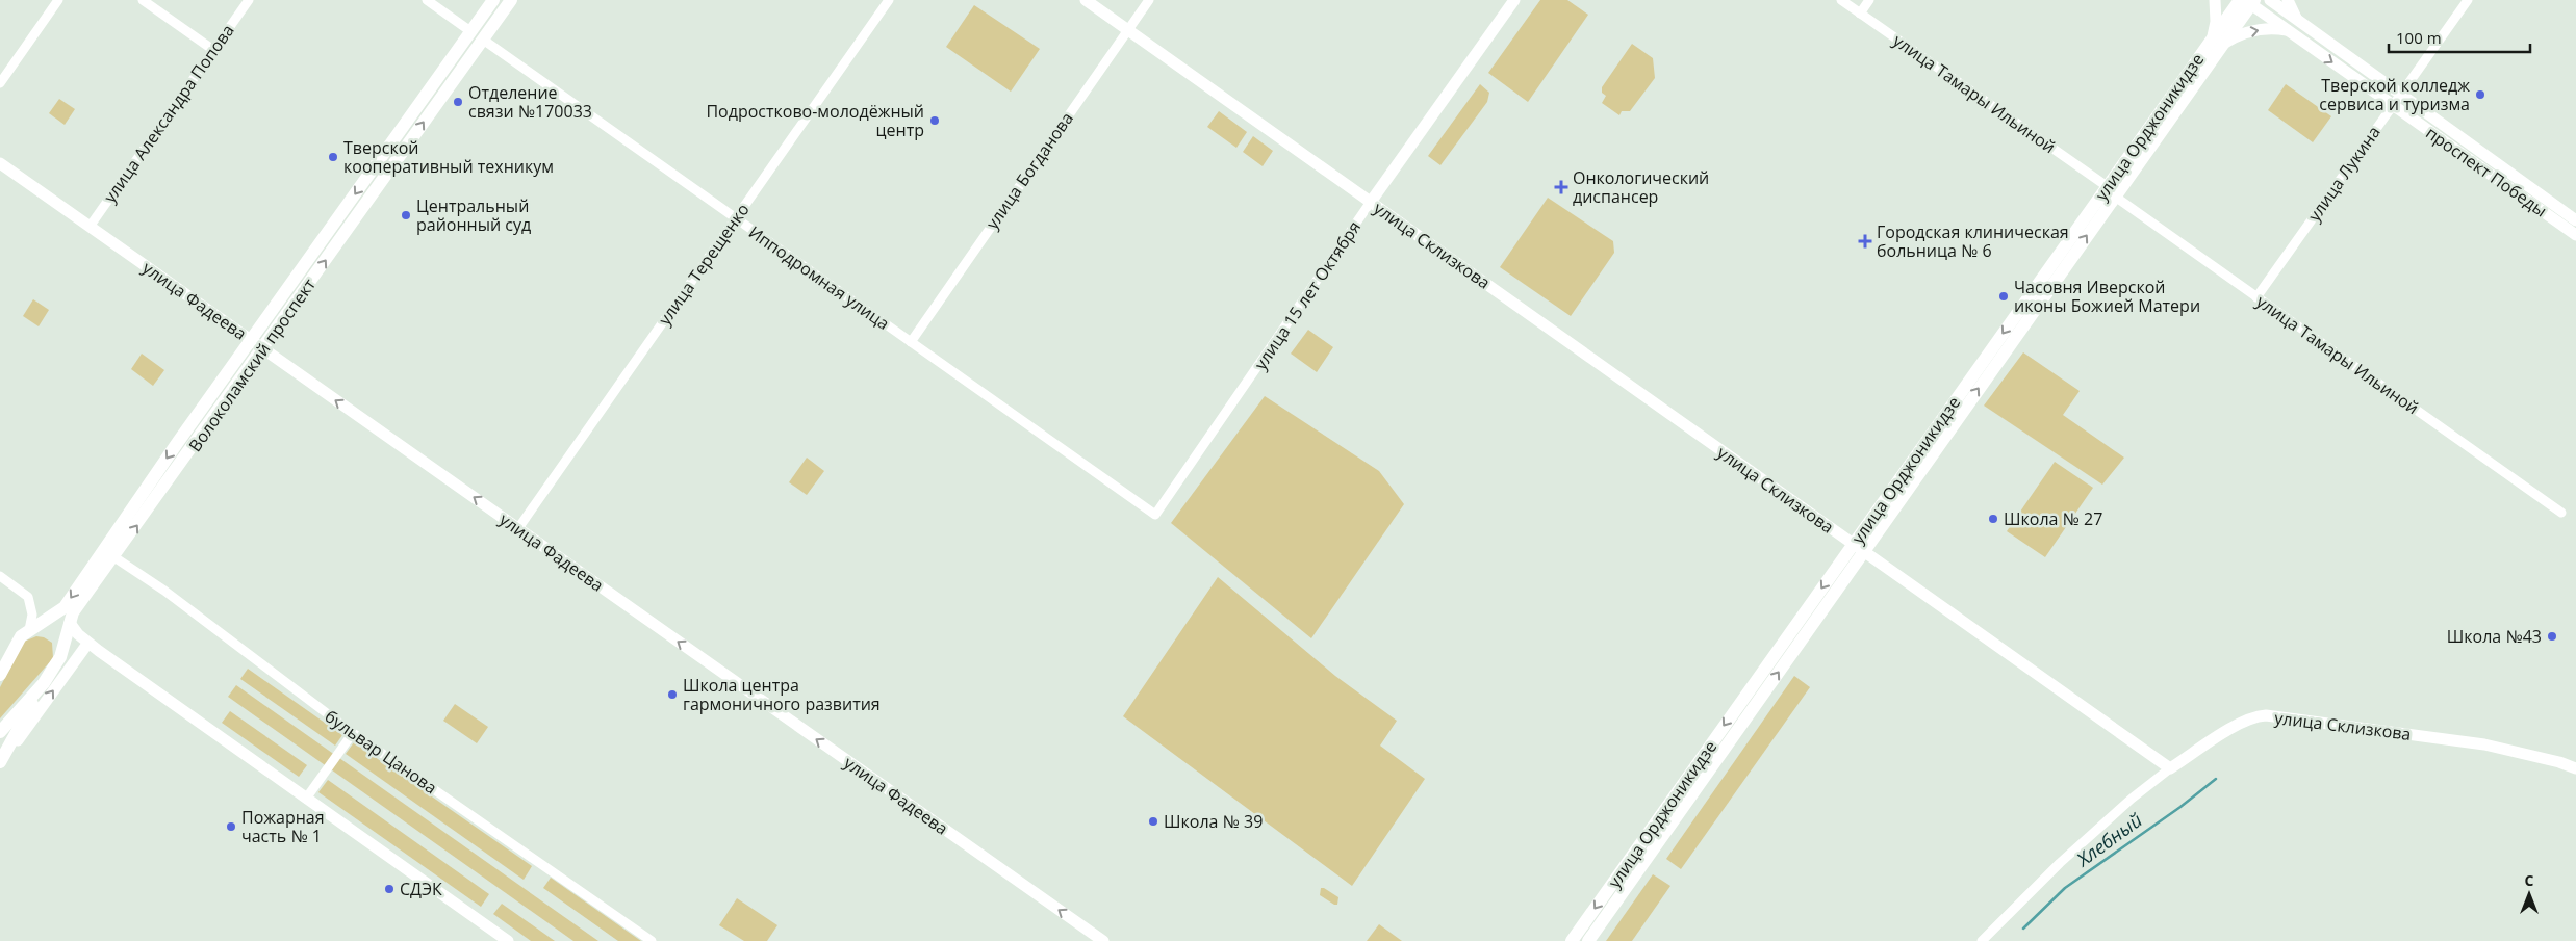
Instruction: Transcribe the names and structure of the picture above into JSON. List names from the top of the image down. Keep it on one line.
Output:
{"streets":{"main road":["улица Орджоникидзе","Волоколамский проспект"],"street":["улица Тамары Ильиной","улица Александра Попова","улица Богданова","проспект Победы","улица Лукина","улица Склизкова","улица Терещенко","Ипподромная улица","улица 15 лет Октября","улица Фадеева","бульвар Цанова"]},"crossings":[["улица Тамары Ильиной","улица Орджоникидзе"],["улица Тамары Ильиной","улица Лукина"],["улица Александра Попова","улица Фадеева"],["улица Орджоникидзе","проспект Победы"],["улица Орджоникидзе","улица Склизкова"],["улица Богданова","улица Склизкова"],["улица Богданова","Ипподромная улица"],["проспект Победы","улица Лукина"],["улица Склизкова","улица 15 лет Октября"],["улица Терещенко","Ипподромная улица"],["улица Терещенко","улица Фадеева"],["Ипподромная улица","улица 15 лет Октября"],["Ипподромная улица","Волоколамский проспект"],["улица Фадеева","Волоколамский проспект"],["Волоколамский проспект","бульвар Цанова"]],"one_way":["улица Фадеева"],"water":["Хлебный"],"places":{"other":["Тверской колледж сервиса и туризма","Отделение связи №170033","Подростково-молодёжный центр","Тверской кооперативный техникум","Центральный районный суд","Часовня Иверской иконы Божией Матери","Школа № 27","Школа №43","Школа центра гармоничного развития","Школа № 39","Пожарная часть № 1","СДЭК"],"health":["Онкологический диспансер","Городская клиническая больница № 6"]},"scale_bar":"100 m","north":"top"}
